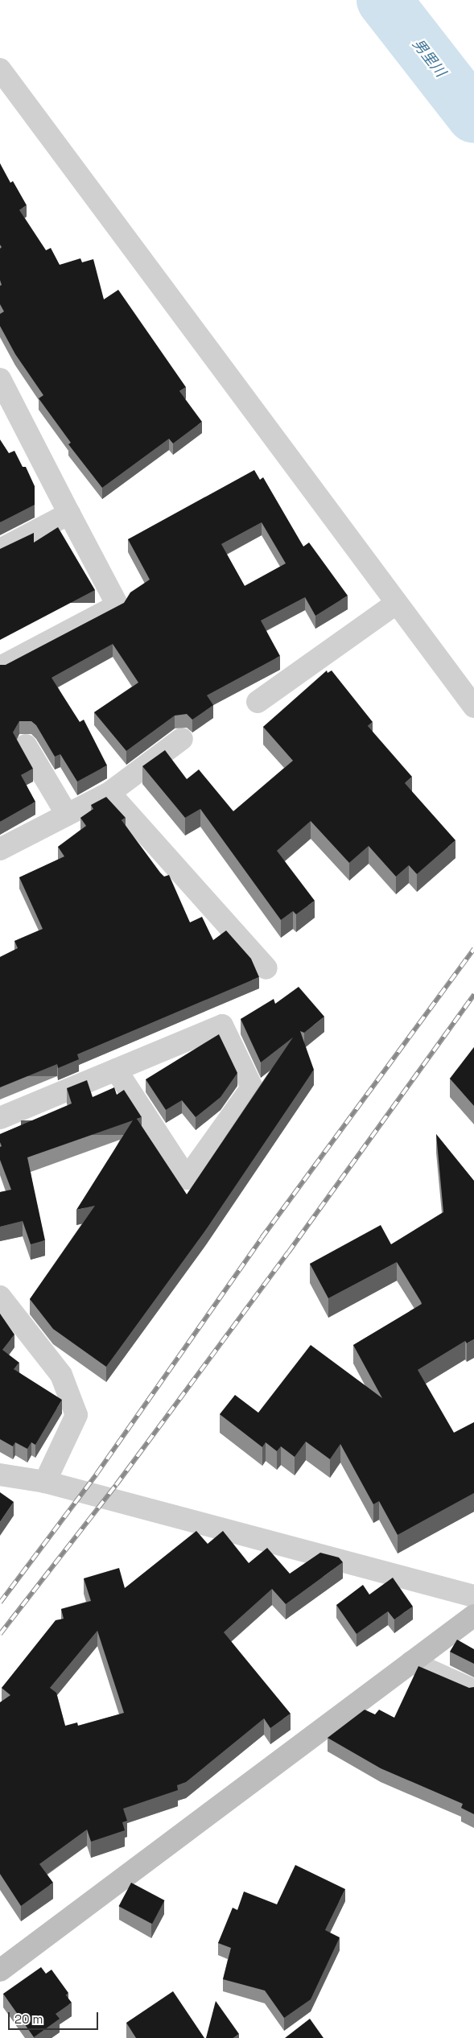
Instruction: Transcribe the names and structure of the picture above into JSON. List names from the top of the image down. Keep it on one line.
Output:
{"water":["男里川"],"scale_bar":"20 m"}
